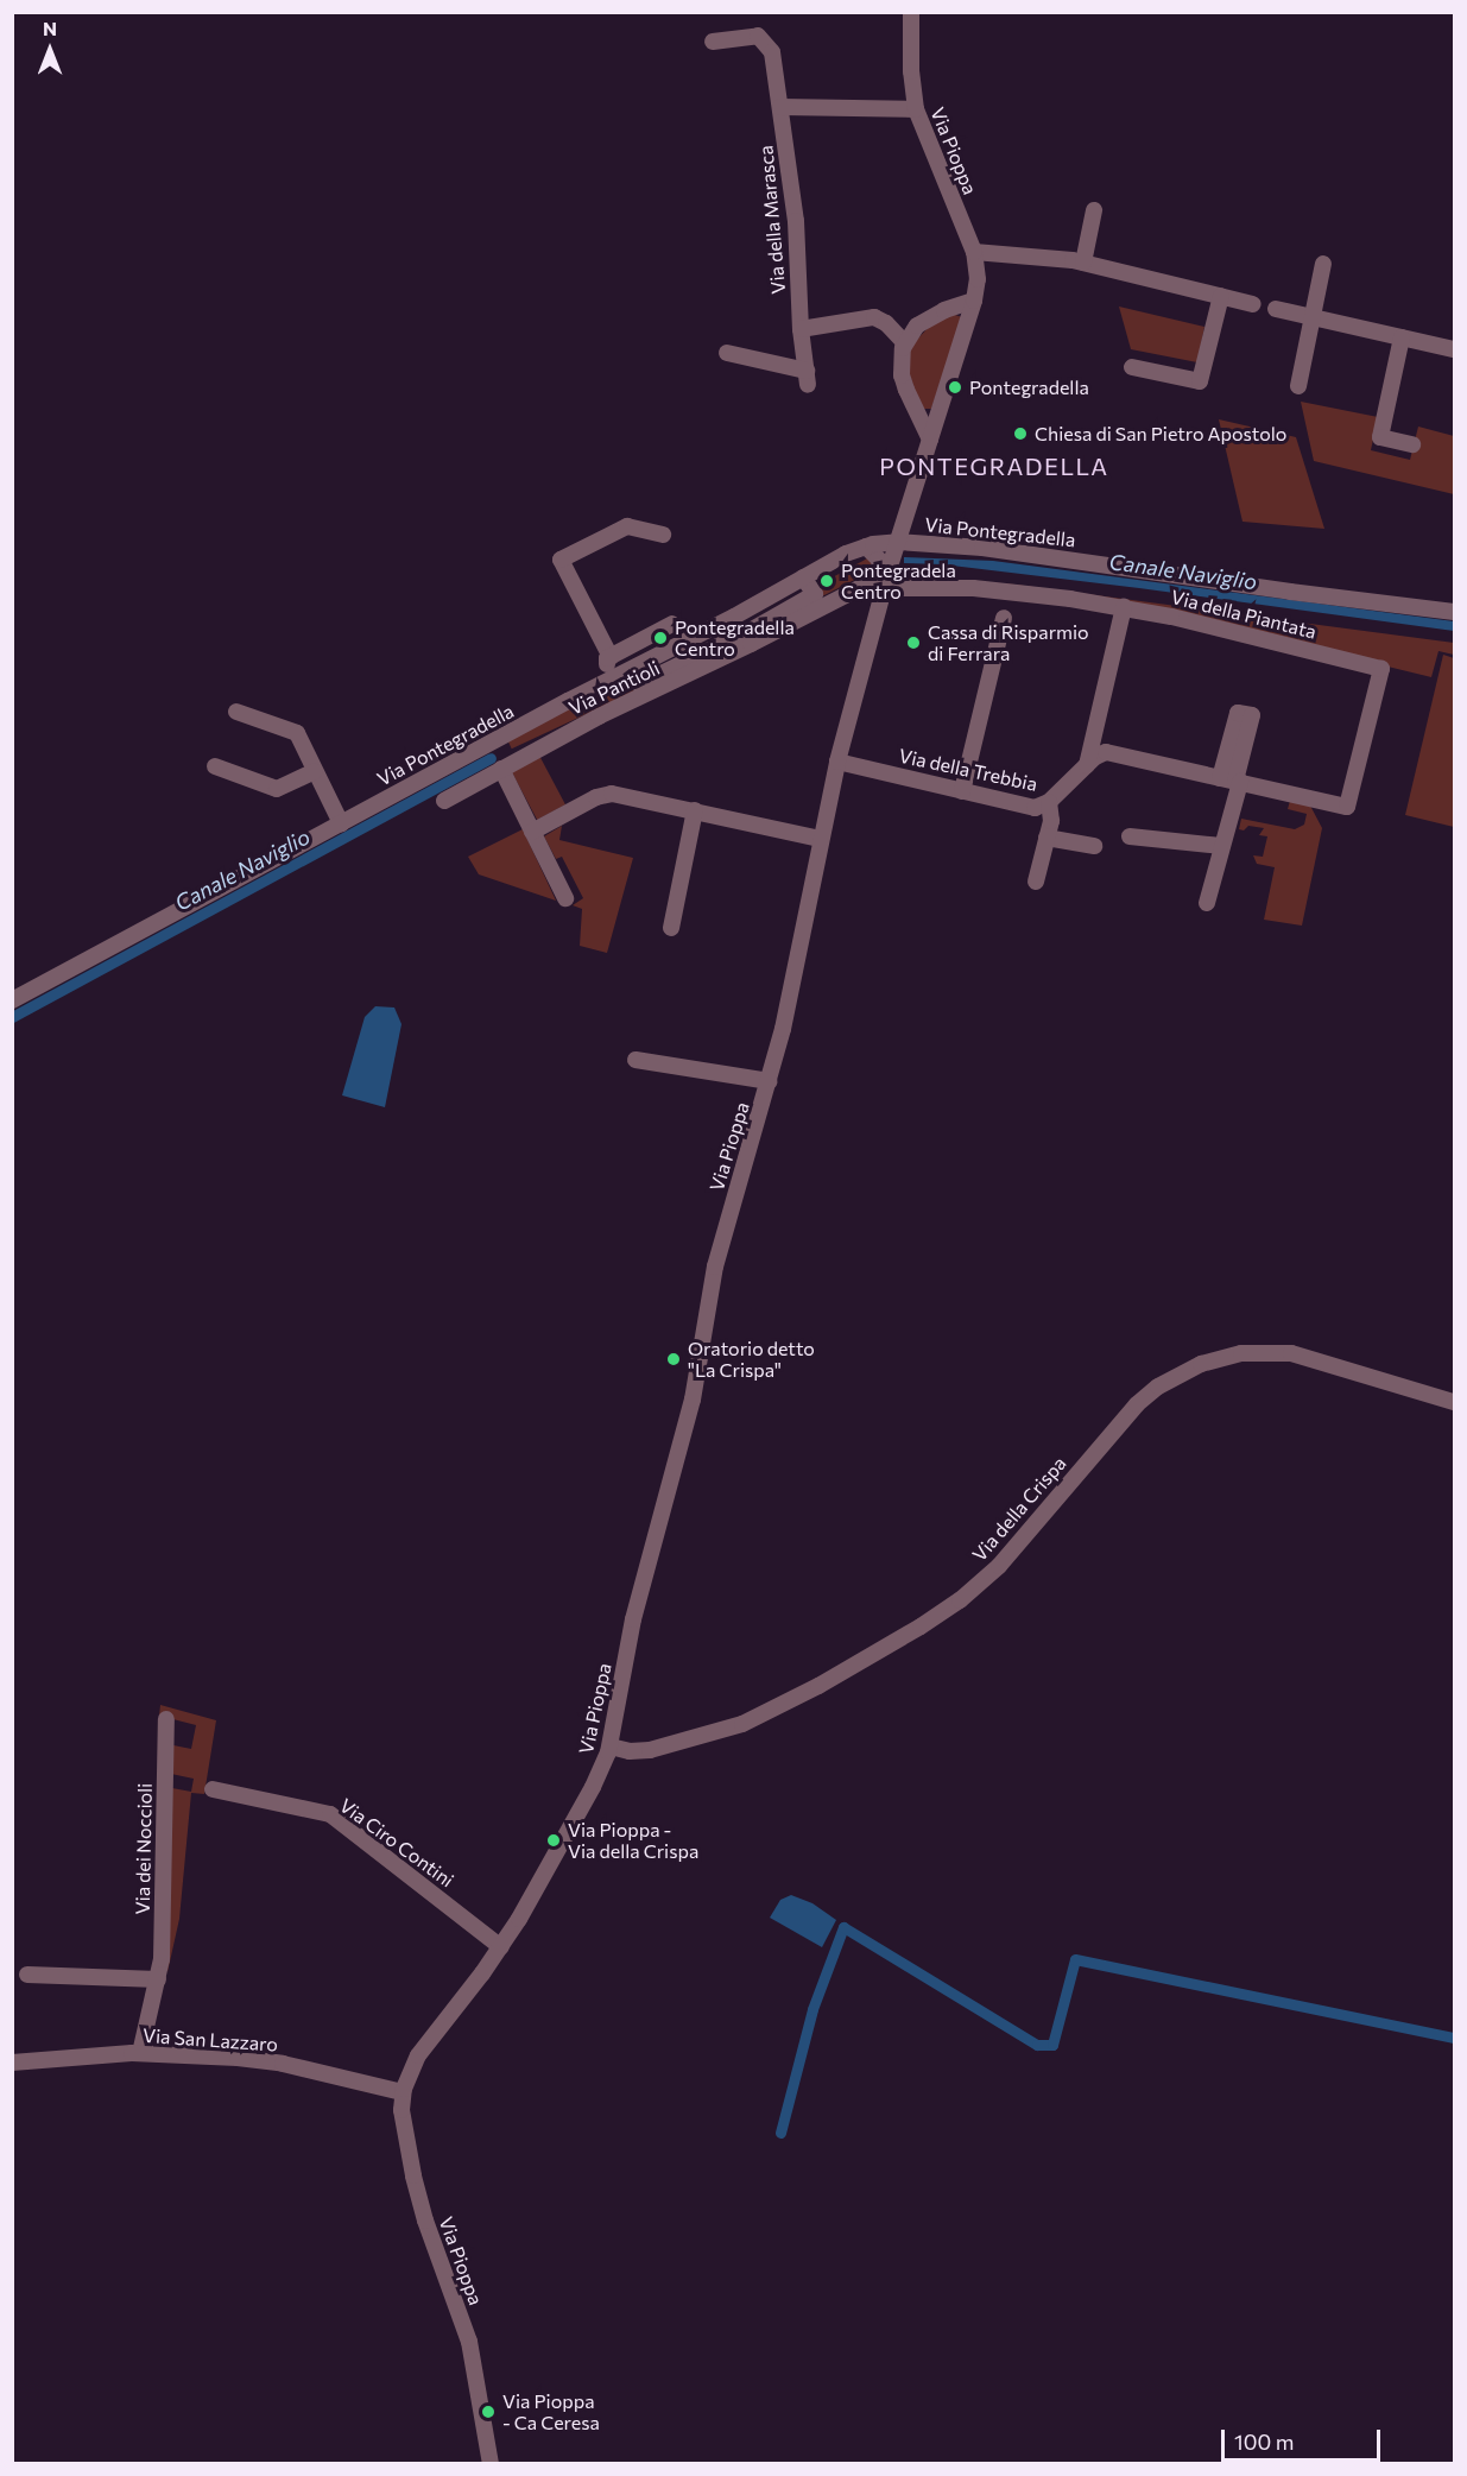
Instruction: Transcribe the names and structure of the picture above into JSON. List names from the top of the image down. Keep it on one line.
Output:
{"streets":{"street":["Via Pioppa","Via della Marasca","Via Pontegradella","Via della Piantata","Via Pantioli","Via della Trebbia","Via della Crispa","Via Ciro Contini","Via dei Noccioli","Via San Lazzaro"]},"crossings":[["Via Pioppa","Via Pontegradella"],["Via Pioppa","Via della Piantata"],["Via Pioppa","Via Pantioli"],["Via Pioppa","Via della Trebbia"],["Via Pioppa","Via della Crispa"],["Via Pioppa","Via Ciro Contini"],["Via Pioppa","Via San Lazzaro"],["Via della Piantata","Via Pantioli"],["Via della Piantata","Via della Trebbia"],["Via dei Noccioli","Via San Lazzaro"]],"districts":["PONTEGRADELLA"],"water":["Canale Naviglio"],"places":["Pontegradella","Chiesa di San Pietro Apostolo","Pontegradela Centro","Pontegradella Centro","Cassa di Risparmio di Ferrara","Oratorio detto \"La Crispa\"","Via Pioppa - Via della Crispa","Via Pioppa - Ca Ceresa"],"scale_bar":"100 m","north":"top"}
